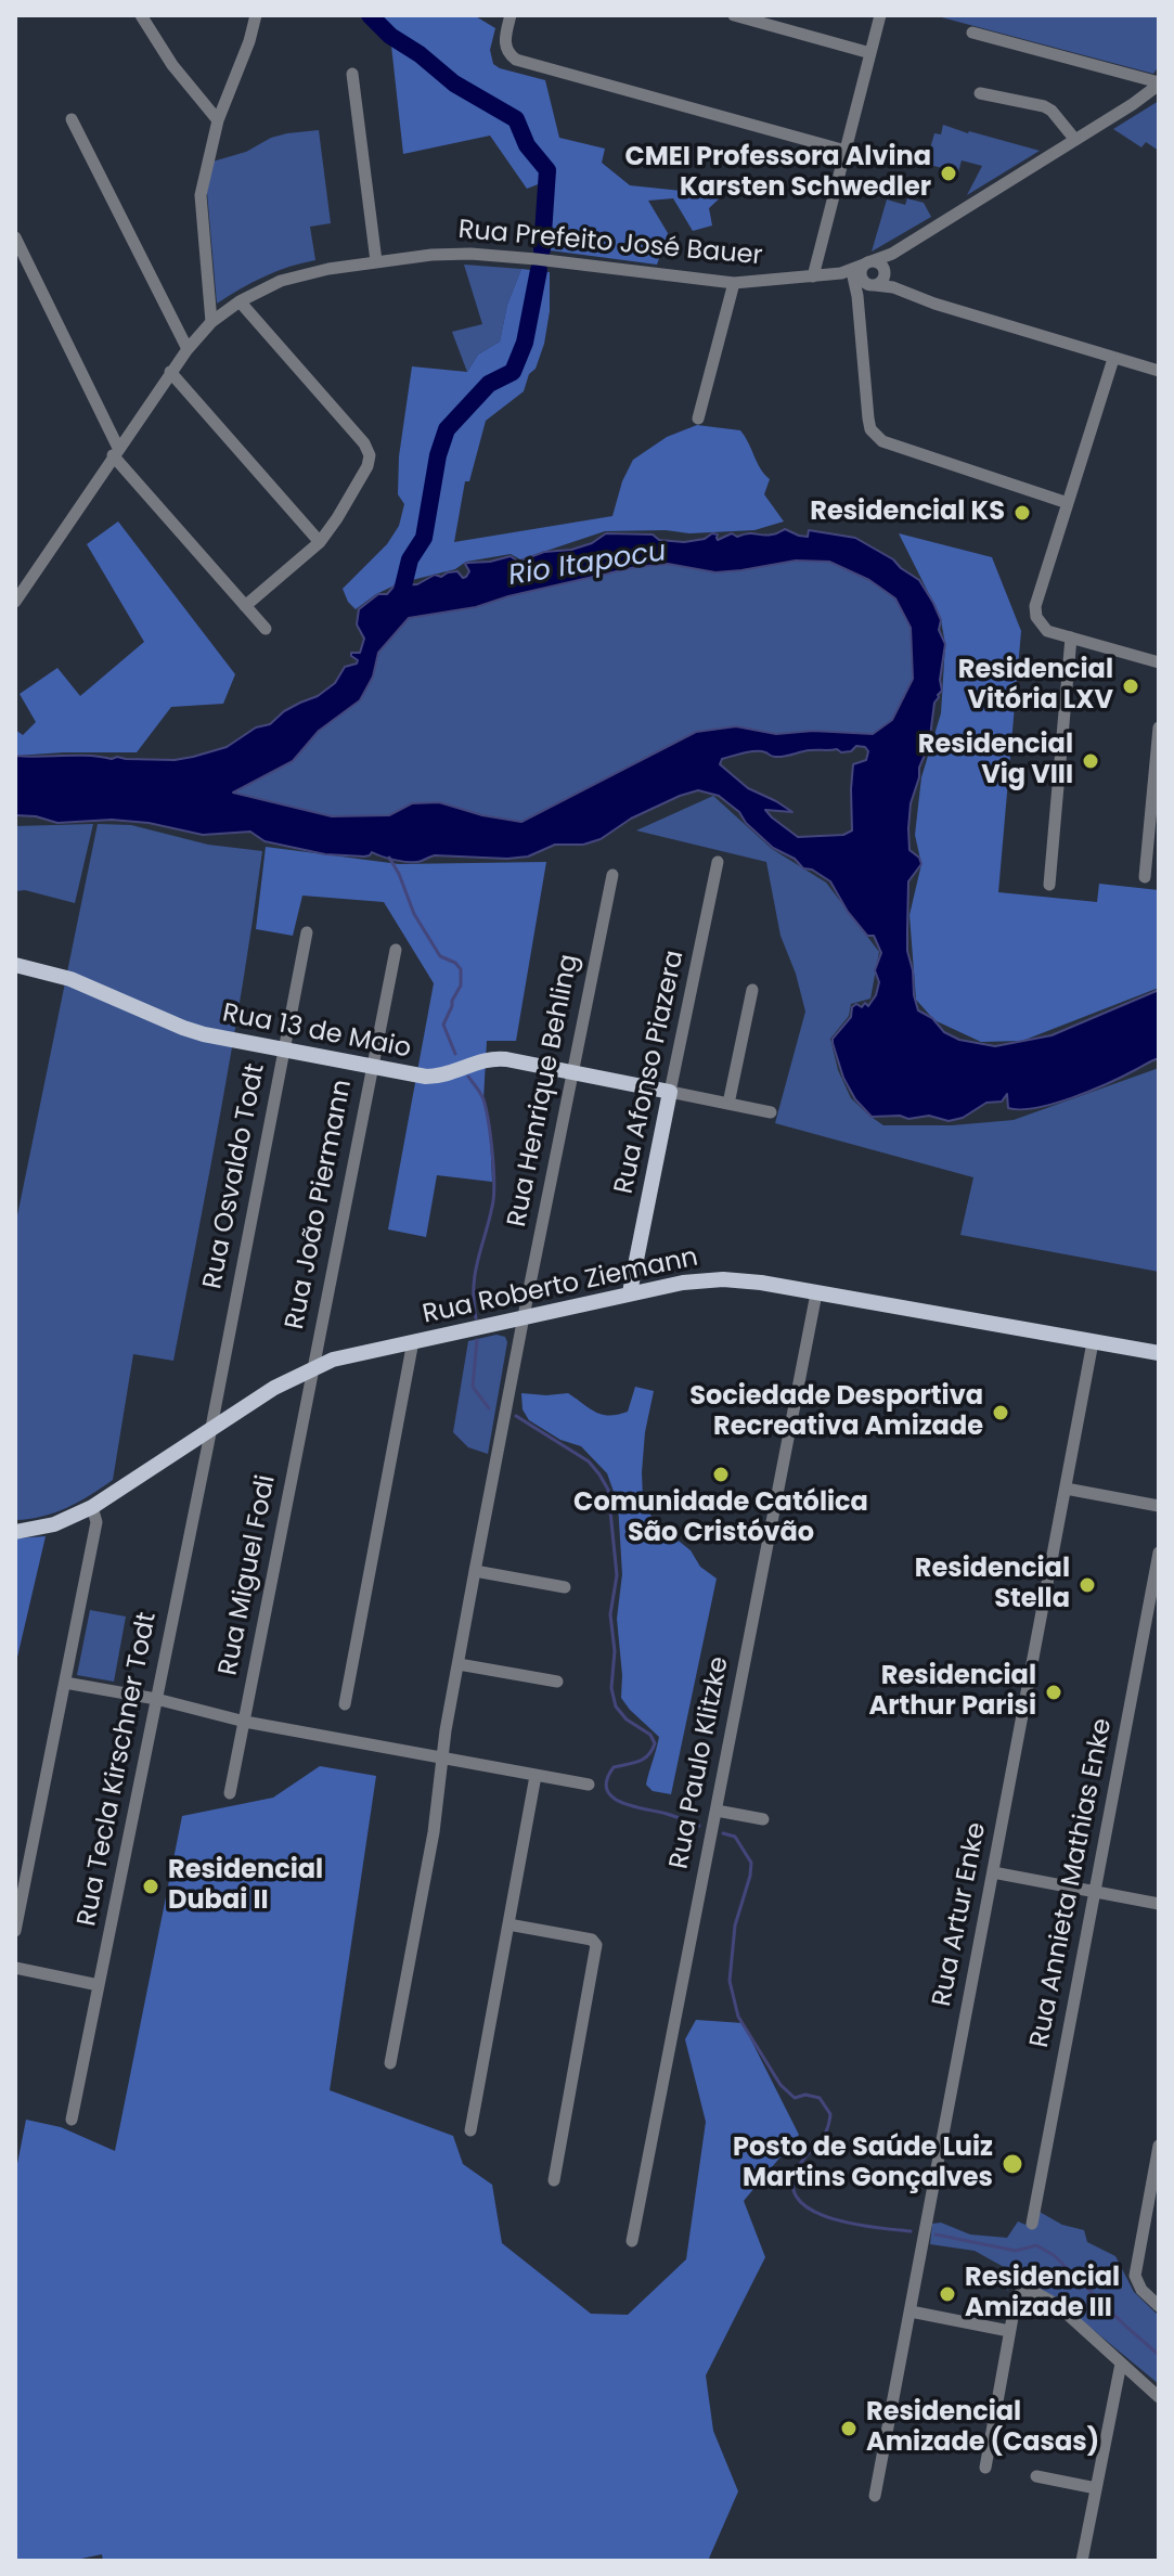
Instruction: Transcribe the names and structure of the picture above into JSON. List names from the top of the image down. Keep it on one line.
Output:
{"streets":{"main road":["Rua 13 de Maio","Rua Afonso Piazera","Rua Roberto Ziemann"],"street":["Rua Prefeito José Bauer","Rua Henrique Behling","Rua Osvaldo Todt","Rua João Piermann","Rua Miguel Fodi","Rua Paulo Klitzke","Rua Tecla Kirschner Todt","Rua Annieta Mathias Enke","Rua Artur Enke"]},"crossings":[["Rua 13 de Maio","Rua Afonso Piazera"],["Rua 13 de Maio","Rua Henrique Behling"],["Rua 13 de Maio","Rua Osvaldo Todt"],["Rua 13 de Maio","Rua João Piermann"],["Rua Afonso Piazera","Rua Roberto Ziemann"],["Rua Henrique Behling","Rua Roberto Ziemann"],["Rua Osvaldo Todt","Rua Roberto Ziemann"],["Rua Osvaldo Todt","Rua Tecla Kirschner Todt"],["Rua João Piermann","Rua Roberto Ziemann"],["Rua João Piermann","Rua Miguel Fodi"],["Rua Roberto Ziemann","Rua Miguel Fodi"],["Rua Roberto Ziemann","Rua Paulo Klitzke"],["Rua Roberto Ziemann","Rua Tecla Kirschner Todt"],["Rua Roberto Ziemann","Rua Artur Enke"]],"water":["Rio Itapocu"],"places":["CMEI Professora Alvina Karsten Schwedler","Residencial KS","Residencial Vitória LXV","Residencial Vig VIII","Sociedade Desportiva Recreativa Amizade","Comunidade Católica São Cristóvão","Residencial Stella","Residencial Arthur Parisi","Residencial Dubai II","Posto de Saúde Luiz Martins Gonçalves","Residencial Amizade III","Residencial Amizade (Casas)"]}
